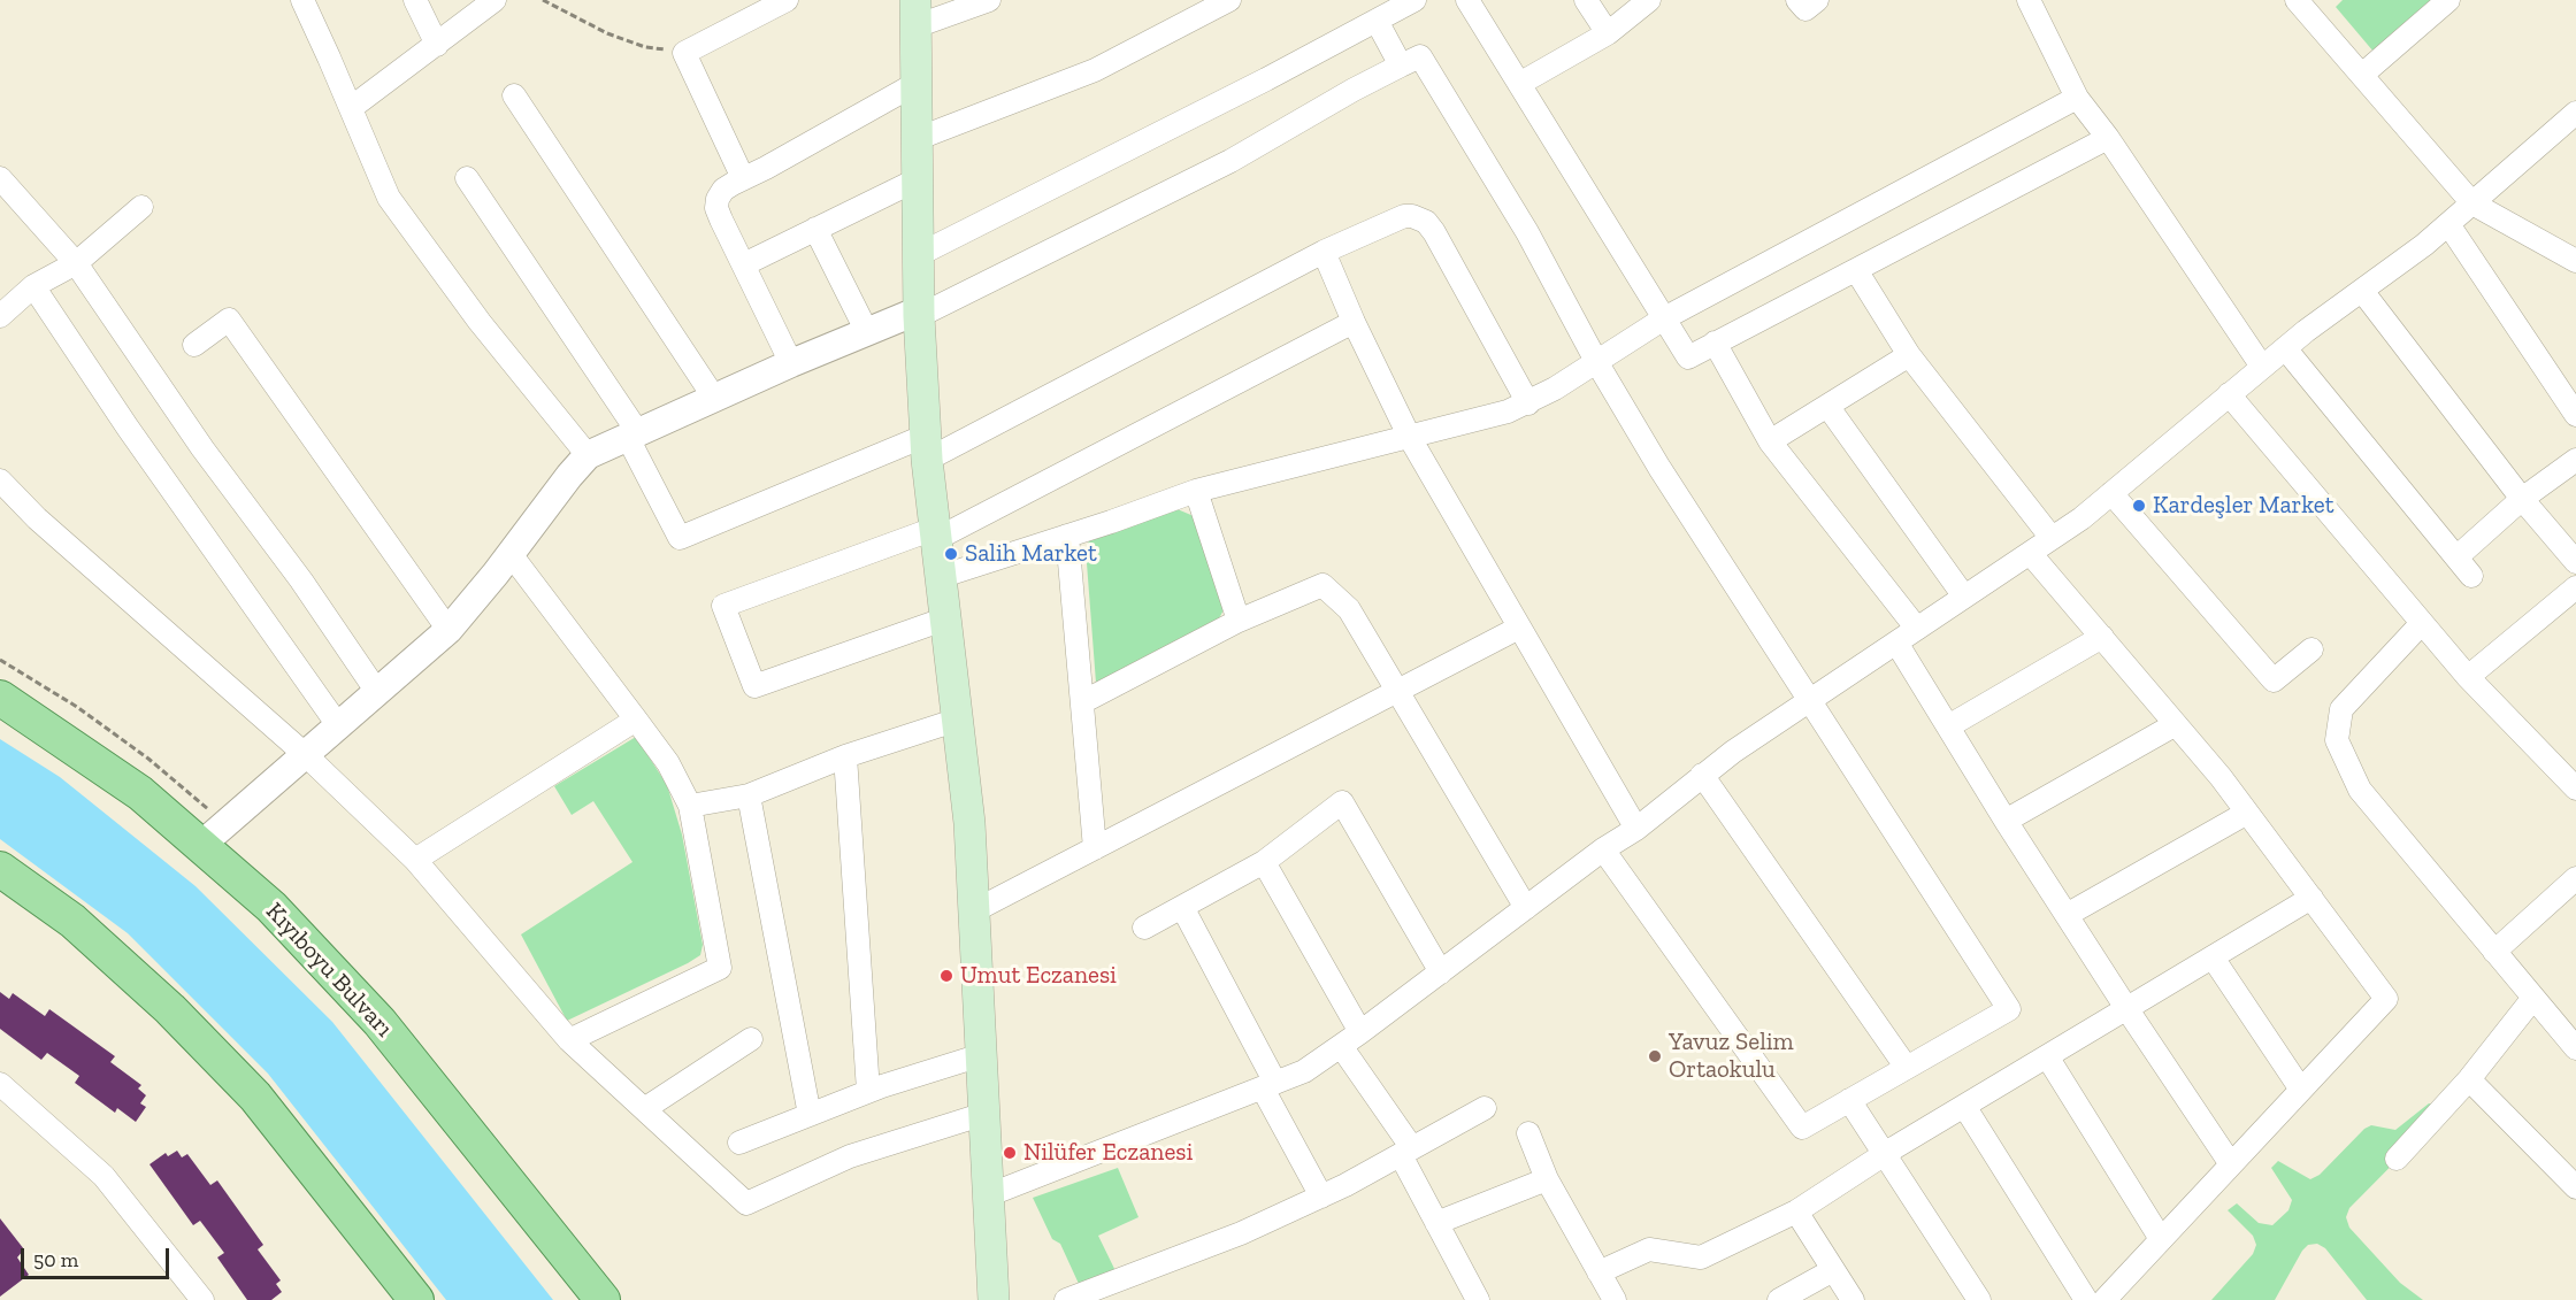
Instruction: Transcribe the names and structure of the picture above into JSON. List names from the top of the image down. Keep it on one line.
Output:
{"streets":{"main road":["Kıyıboyu Bulvarı"]},"places":["Kardeşler Market","Salih Market","Umut Eczanesi","Yavuz Selim Ortaokulu","Nilüfer Eczanesi"],"scale_bar":"50 m"}
